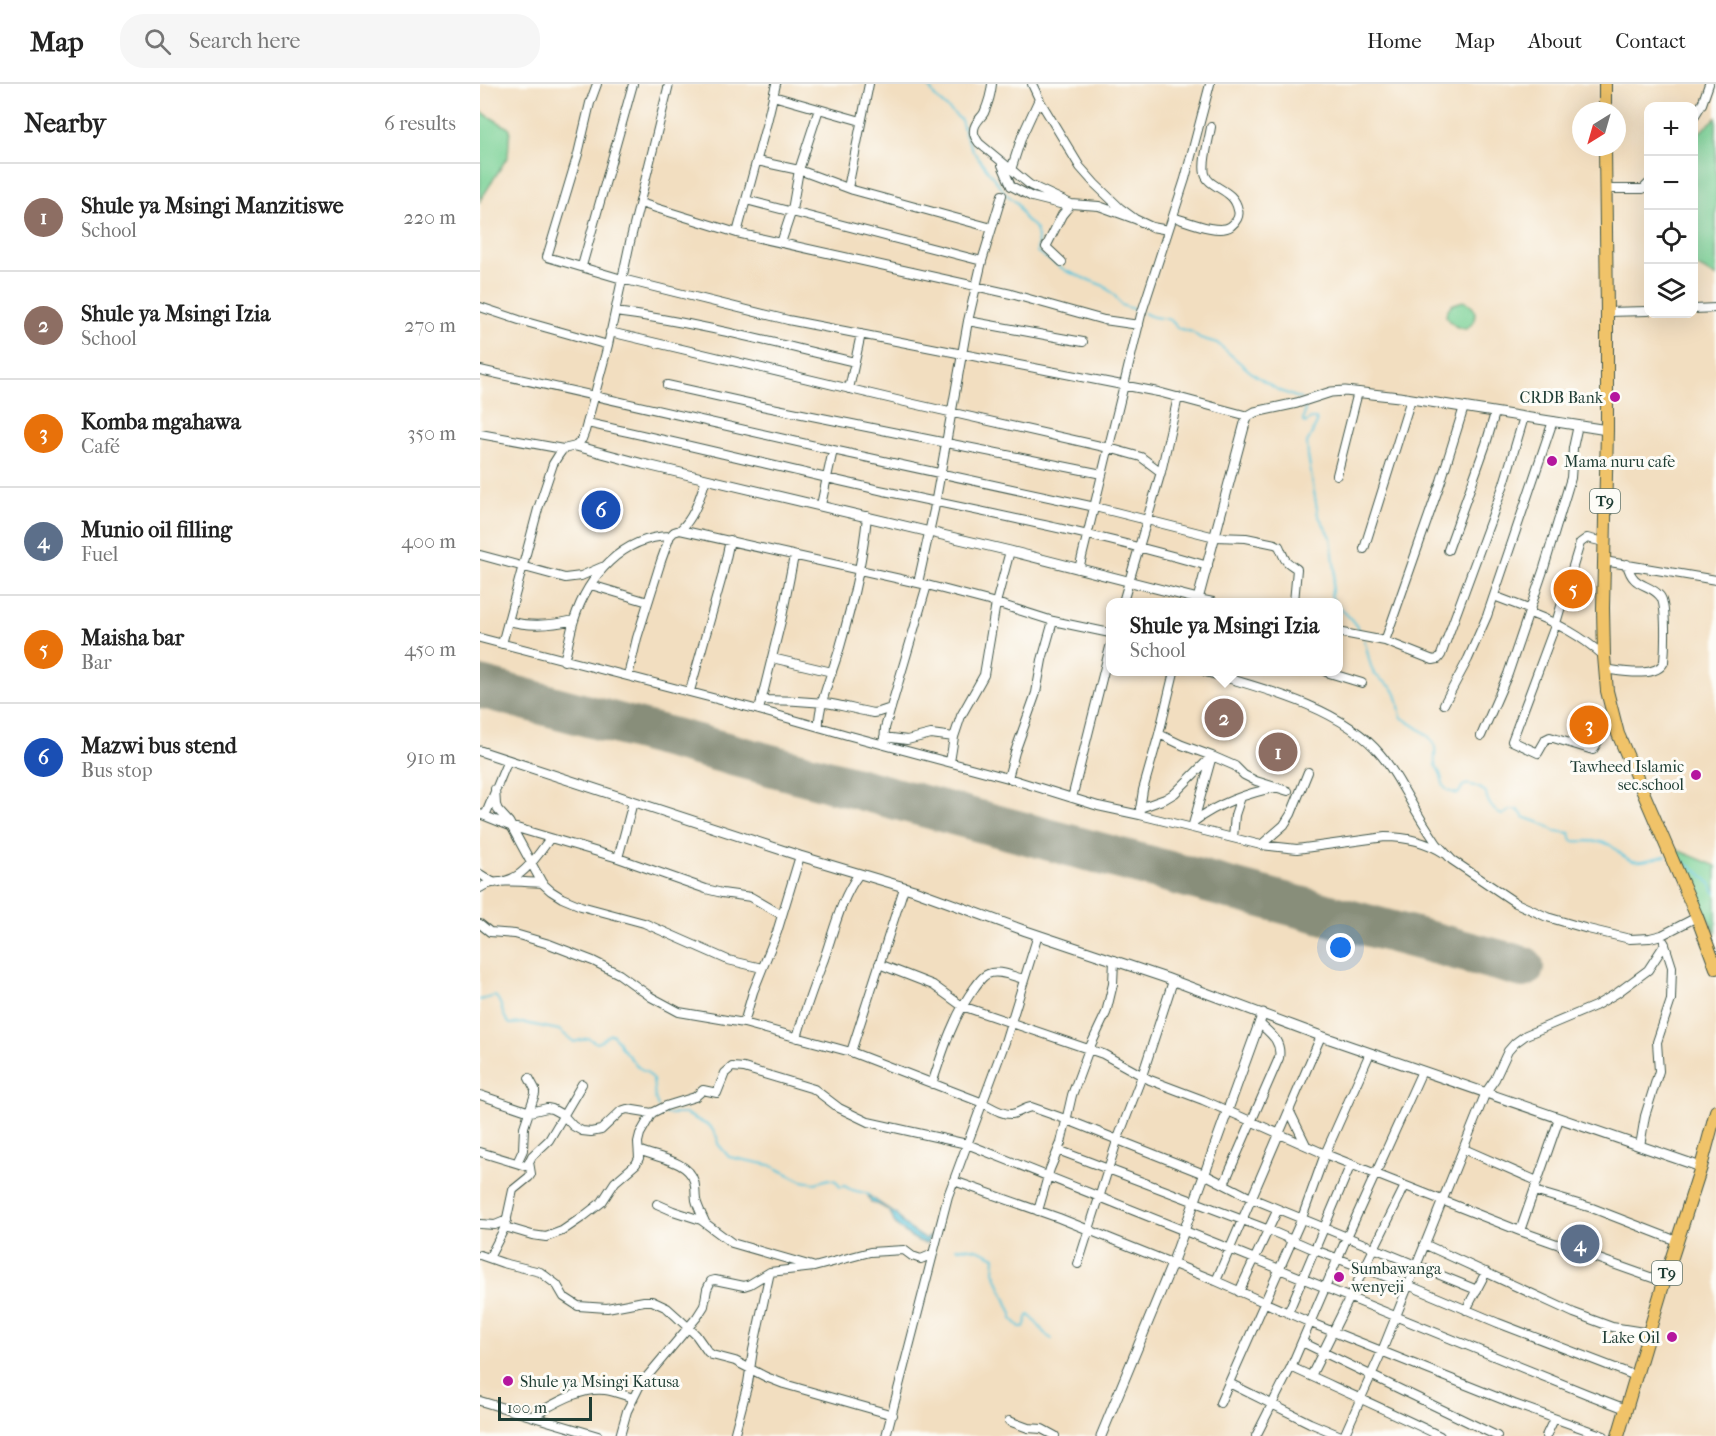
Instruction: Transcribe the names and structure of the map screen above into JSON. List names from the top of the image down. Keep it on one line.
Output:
{"streets":{"highway":["T9"]},"places":["CRDB Bank","Mama nuru cafe","Tawheed Islamic sec.school","Sumbawanga wenyeji","Lake Oil","Shule ya Msingi Katusa"],"scale_bar":"100 m","north":"bottom left","page":{"header":"Map","search":"Search here","nav":["Home","Map","About","Contact"],"heading":["Nearby","6 results"],"map_buttons":["+","−"],"list":[{"mark":"1","name":"Shule ya Msingi Manzitiswe","note":"School","value":"220 m"},{"mark":"2","name":"Shule ya Msingi Izia","note":"School","value":"270 m"},{"mark":"3","name":"Komba mgahawa","note":"Café","value":"350 m"},{"mark":"4","name":"Munio oil filling","note":"Fuel","value":"400 m"},{"mark":"5","name":"Maisha bar","note":"Bar","value":"450 m"},{"mark":"6","name":"Mazwi bus stend","note":"Bus stop","value":"910 m"}],"pins":["6","5","2","3","1","4"],"popup":["Shule ya Msingi Izia","School"],"scale":"100 m"}}
